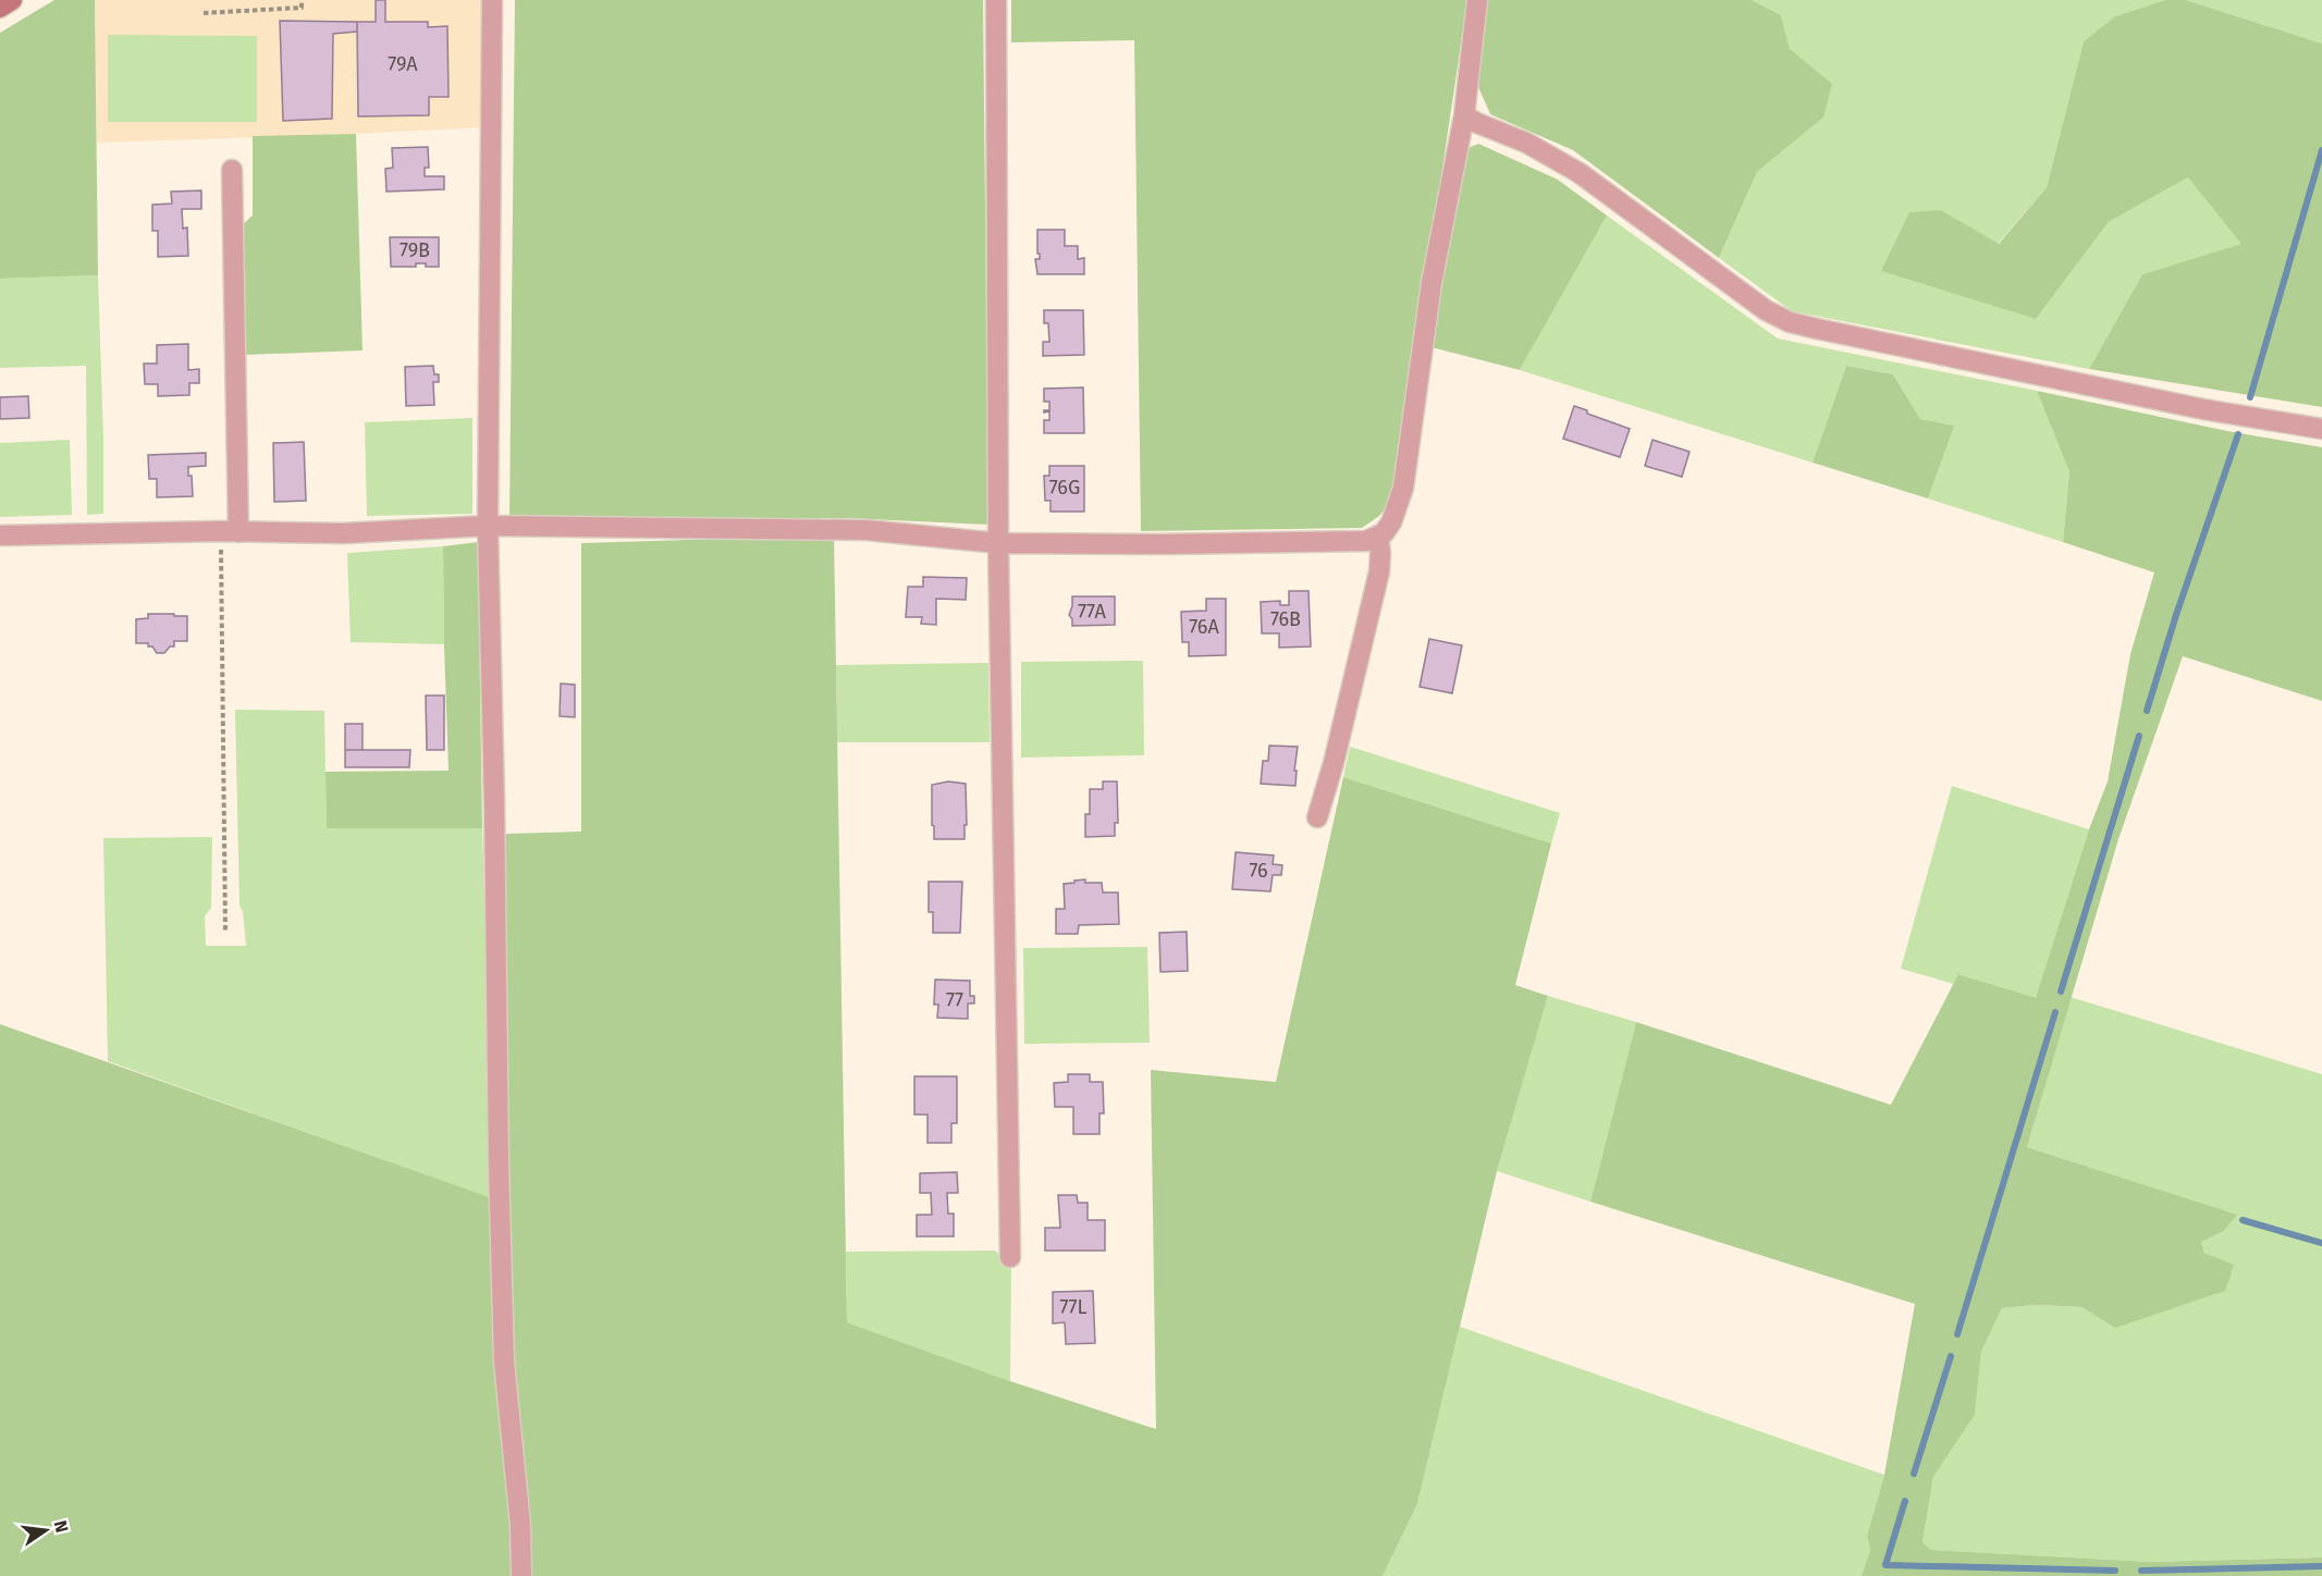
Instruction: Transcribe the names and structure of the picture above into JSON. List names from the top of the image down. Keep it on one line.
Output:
{"house_numbers":["79A","79B","76G","77A","76B","76A","76","77","77L"],"north":"right"}
